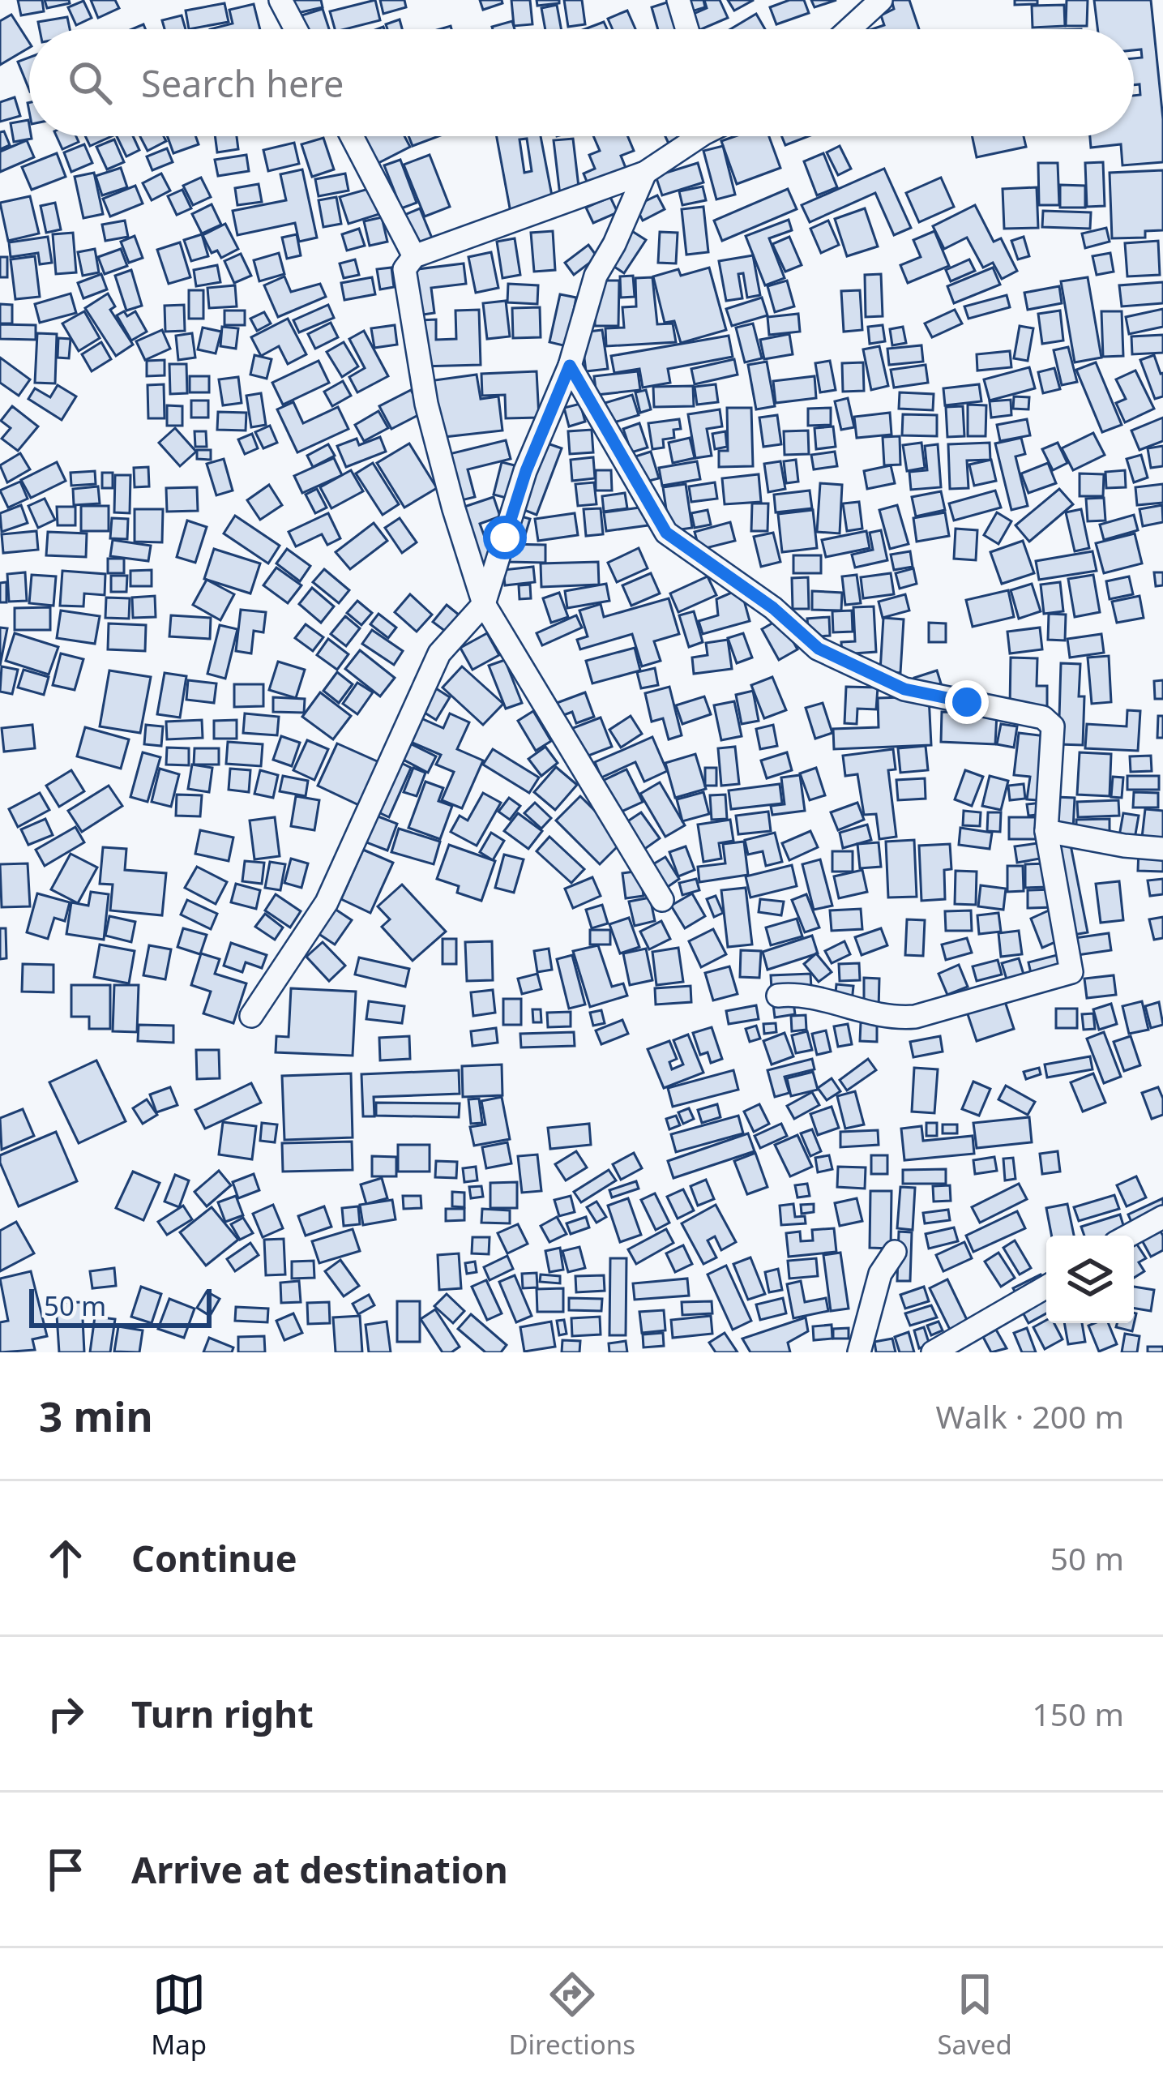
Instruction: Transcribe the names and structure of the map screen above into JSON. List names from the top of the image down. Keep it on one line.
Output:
{"scale_bar":"50 m","page":{"search":"Search here","scale":"50 m","heading":["3 min","Walk · 200 m"],"list":[["Continue","50 m"],["Turn right","150 m"],"Arrive at destination"],"nav":["Map","Directions","Saved"]}}
